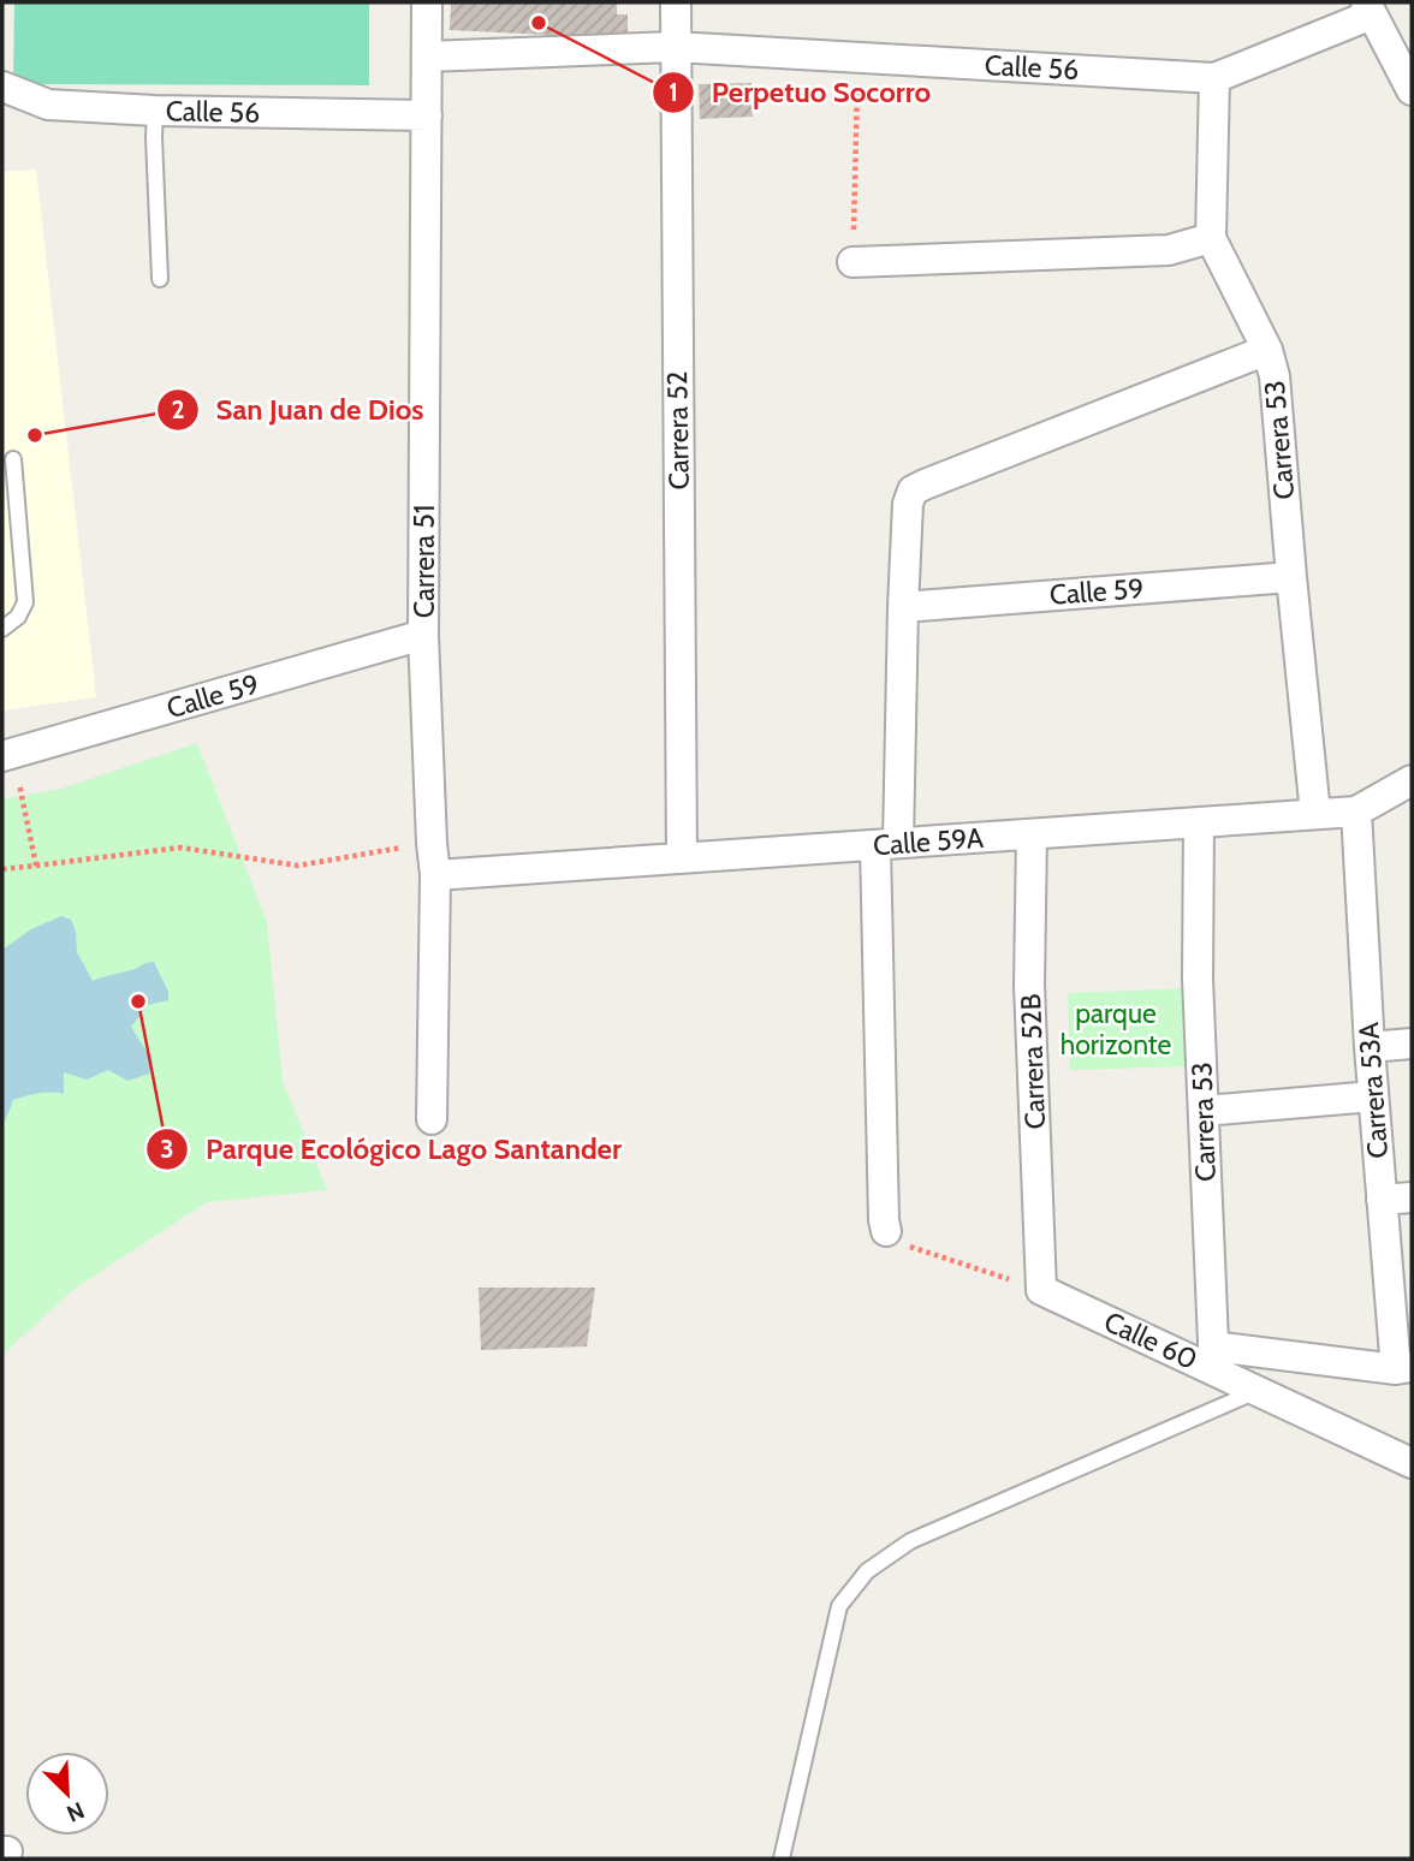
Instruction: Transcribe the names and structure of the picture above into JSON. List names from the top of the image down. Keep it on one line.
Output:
{"streets":{"street":["Calle 56","Carrera 52","Carrera 53","Carrera 51","Calle 59","Calle 59A","Carrera 52B","Carrera 53A","Calle 60"]},"crossings":[["Calle 56","Carrera 52"],["Calle 56","Carrera 53"],["Calle 56","Carrera 51"],["Carrera 52","Calle 59A"],["Carrera 53","Calle 59"],["Carrera 53","Calle 59A"],["Carrera 53","Calle 60"],["Carrera 51","Calle 59"],["Carrera 51","Calle 59A"],["Calle 59A","Carrera 52B"],["Calle 59A","Carrera 53A"],["Carrera 52B","Calle 60"]],"parks":["parque horizonte"],"places":["Perpetuo Socorro","San Juan de Dios","Parque Ecológico Lago Santander"],"north":"bottom right"}
